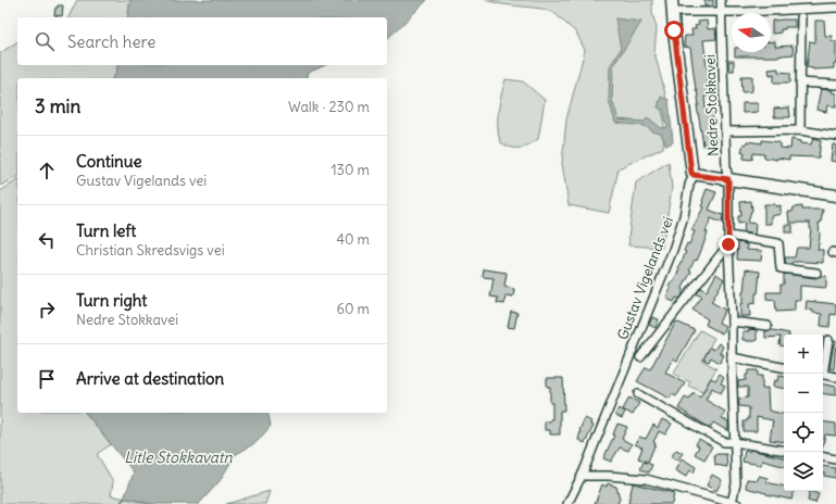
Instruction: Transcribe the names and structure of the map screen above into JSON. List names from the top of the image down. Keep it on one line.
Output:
{"streets":{"main road":["Gustav Vigelands vei"],"street":["Nedre Stokkavei"]},"water":["Litle Stokkavatn"],"north":"left","page":{"search":"Search here","heading":["3 min","Walk · 230 m"],"list":[["Continue","Gustav Vigelands vei","130 m"],["Turn left","Christian Skredsvigs vei","40 m"],["Turn right","Nedre Stokkavei","60 m"],"Arrive at destination"],"map_buttons":["+","−"]}}
